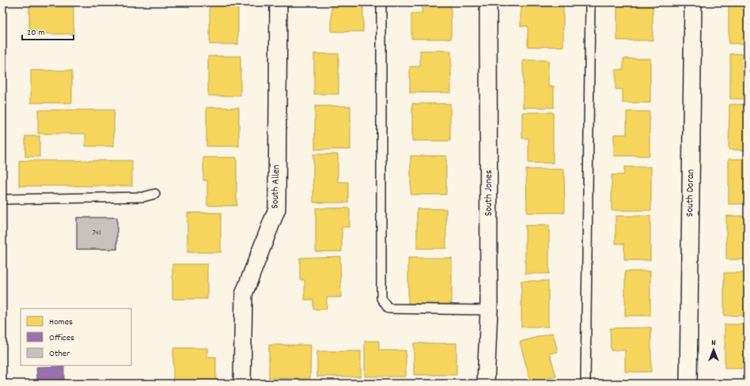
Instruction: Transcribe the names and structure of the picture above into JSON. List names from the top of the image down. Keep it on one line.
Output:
{"streets":{"street":["South Allen","South Jones","South Doran"]},"house_numbers":["741"],"legend":["Homes","Offices","Other"],"scale_bar":"20 m","north":"top"}
